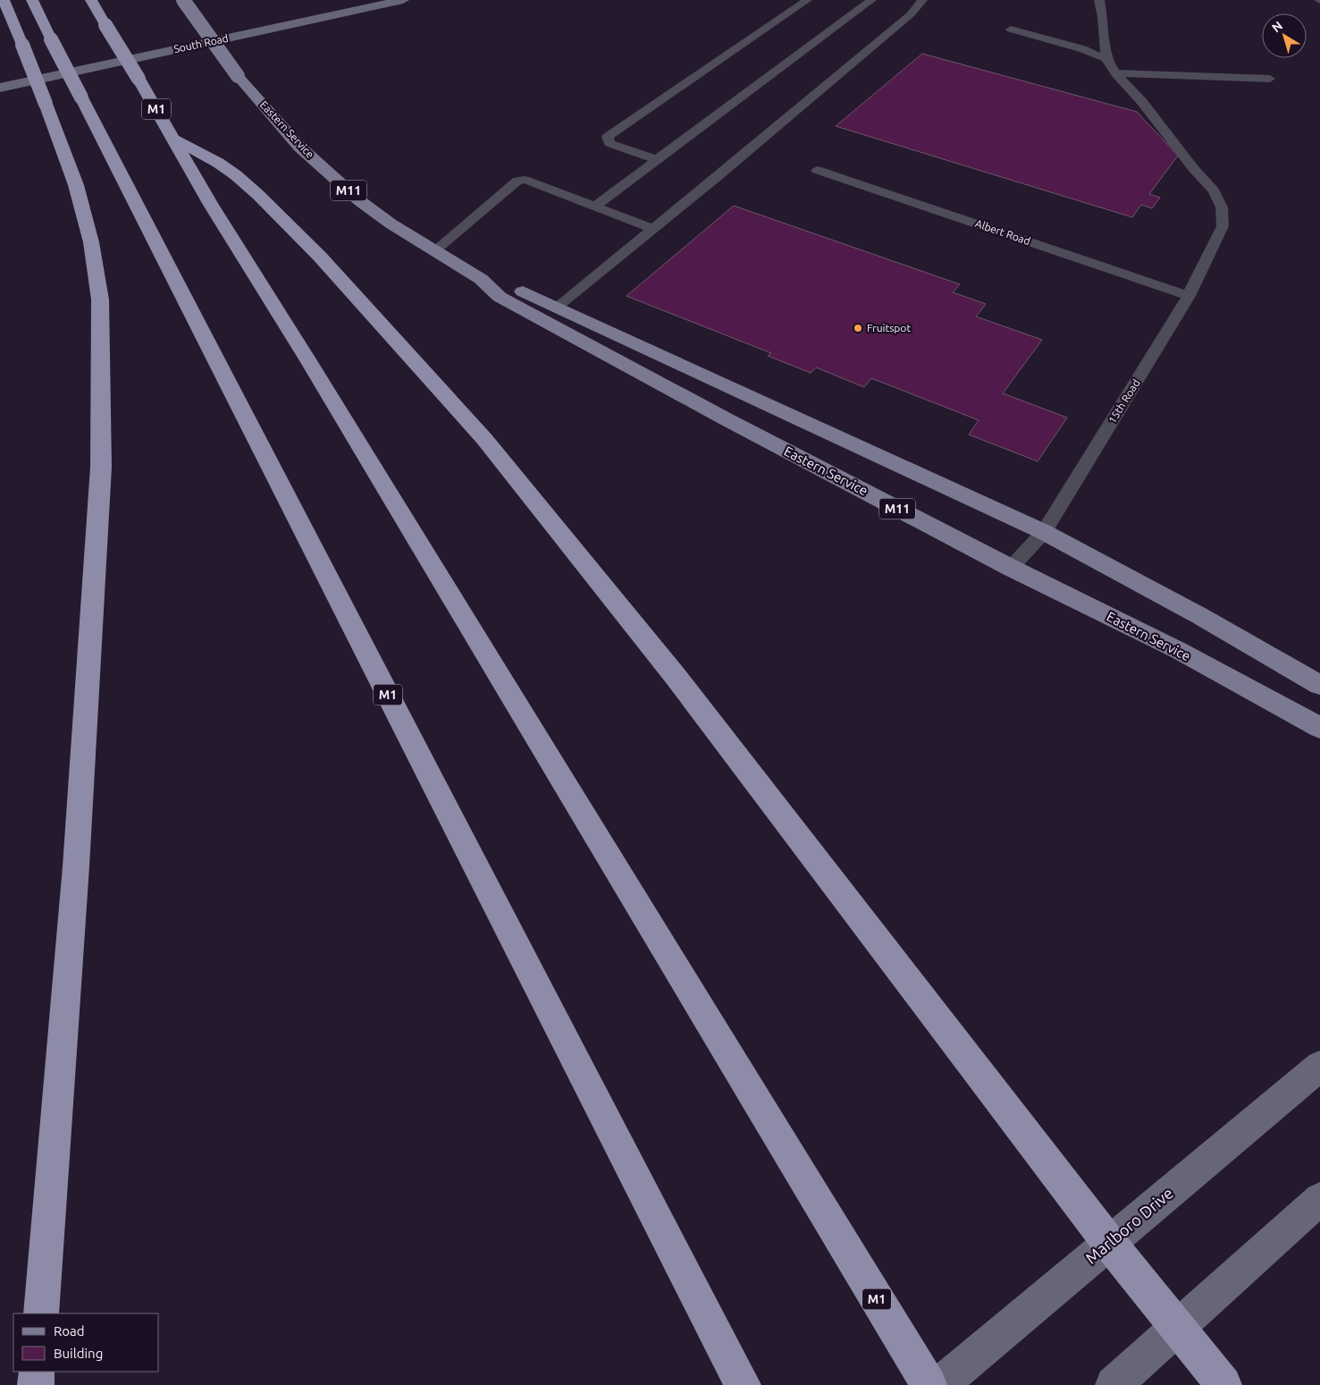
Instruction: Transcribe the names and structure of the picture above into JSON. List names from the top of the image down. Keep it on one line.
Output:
{"streets":{"highway":["M1"],"main road":["Eastern Service","M11"],"street":["South Road","Marlboro Drive"],"lane":["Albert Road","15th Road"]},"crossings":[["Eastern Service","15th Road"],["Albert Road","15th Road"]],"places":["Fruitspot"],"legend":["Road","Building"],"north":"top left"}
